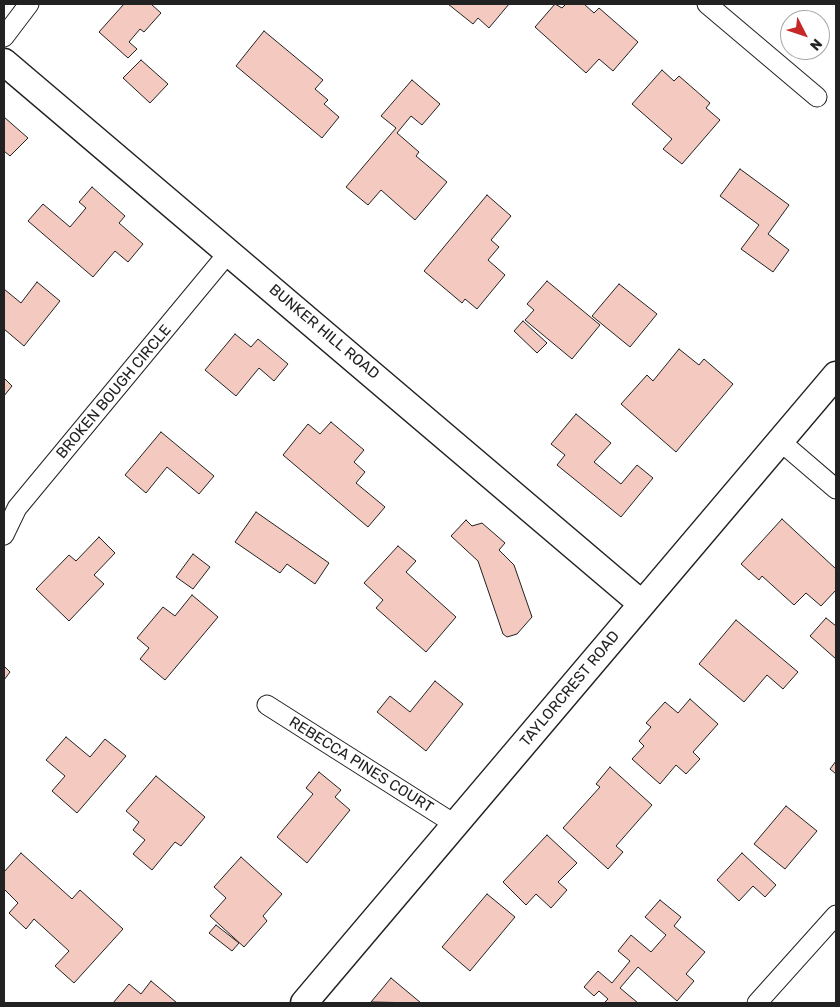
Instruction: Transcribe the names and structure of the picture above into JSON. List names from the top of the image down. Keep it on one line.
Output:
{"streets":{"street":["BUNKER HILL ROAD","BROKEN BOUGH CIRCLE","TAYLORCREST ROAD","REBECCA PINES COURT"]},"crossings":[["BUNKER HILL ROAD","BROKEN BOUGH CIRCLE"],["BUNKER HILL ROAD","TAYLORCREST ROAD"],["TAYLORCREST ROAD","REBECCA PINES COURT"]],"north":"bottom right"}
